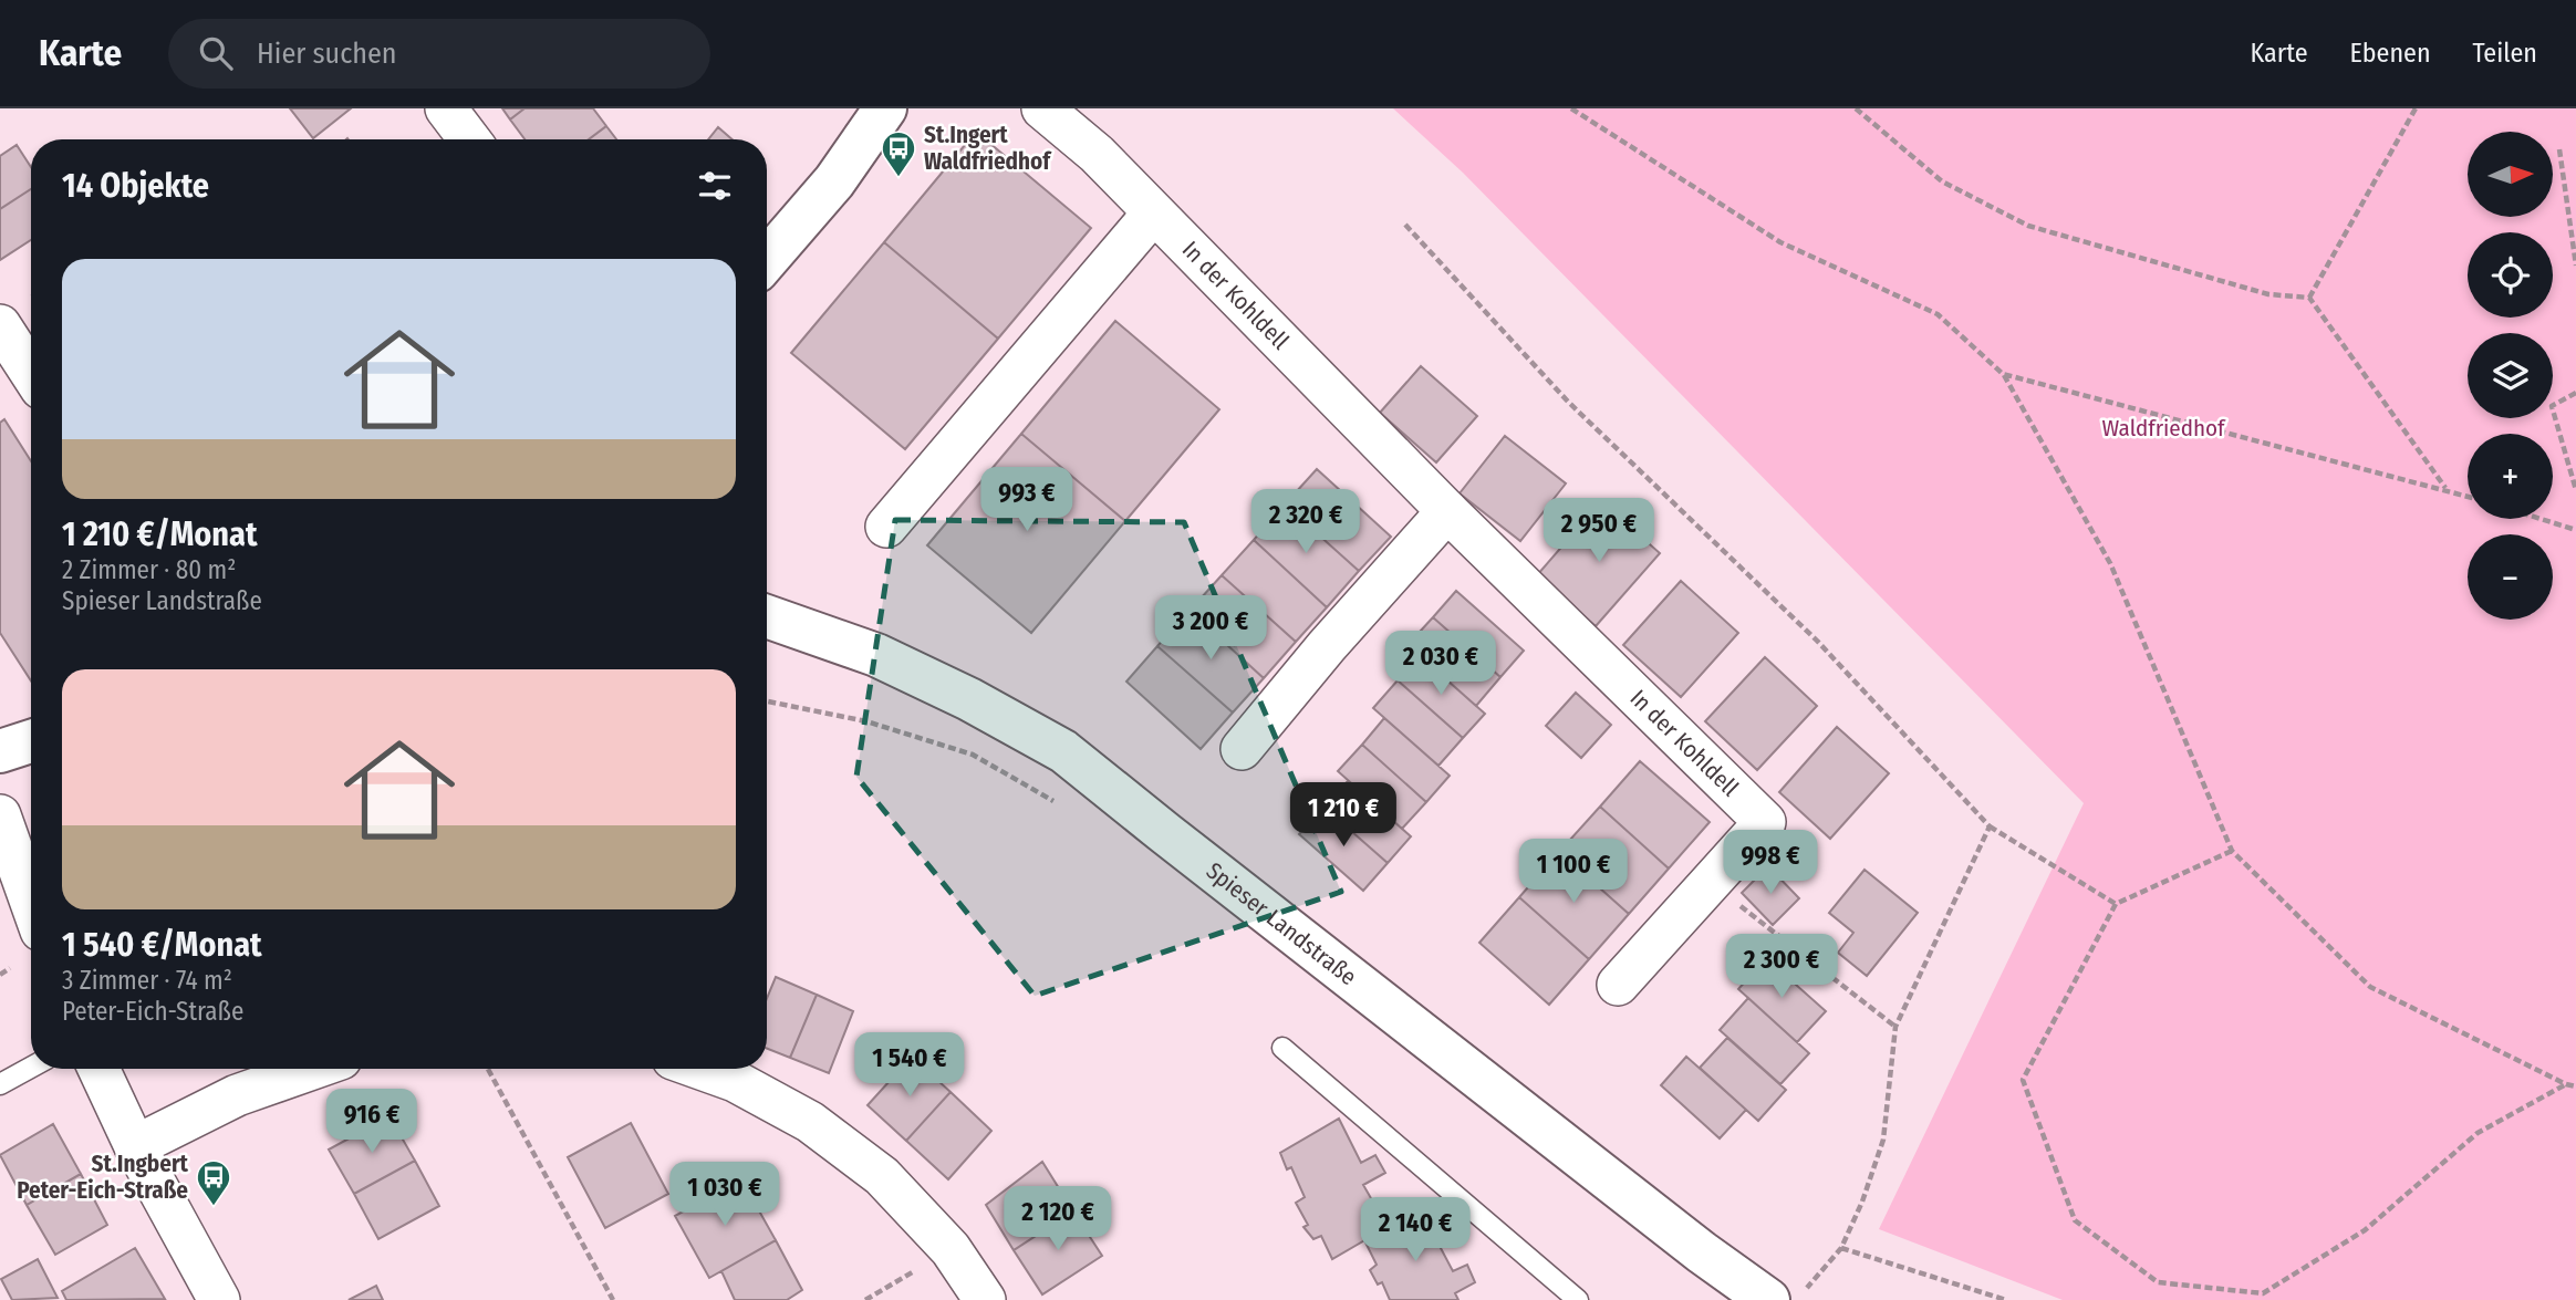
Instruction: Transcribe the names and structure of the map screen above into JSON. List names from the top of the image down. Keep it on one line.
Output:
{"streets":{"street":["In der Kohldell","Spieser Landstraße"]},"parks":["Waldfriedhof"],"places":{"bus stop":["St.Ingert Waldfriedhof","St.Ingbert Peter-Eich-Straße"]},"north":"right","page":{"header":"Karte","search":"Hier suchen","nav":["Karte","Ebenen","Teilen"],"map_buttons":["+","−"],"heading":"14 Objekte","list":[{"name":"1 210 €/Monat","note":"2 Zimmer · 80 m² · Spieser Landstraße"},{"name":"1 540 €/Monat","note":"3 Zimmer · 74 m² · Peter-Eich-Straße"}],"price":["993 €","2 320 €","2 950 €","3 200 €","2 030 €","1 210 €","998 €","1 100 €","2 300 €","1 540 €","916 €","1 030 €","2 120 €","2 140 €"]}}
